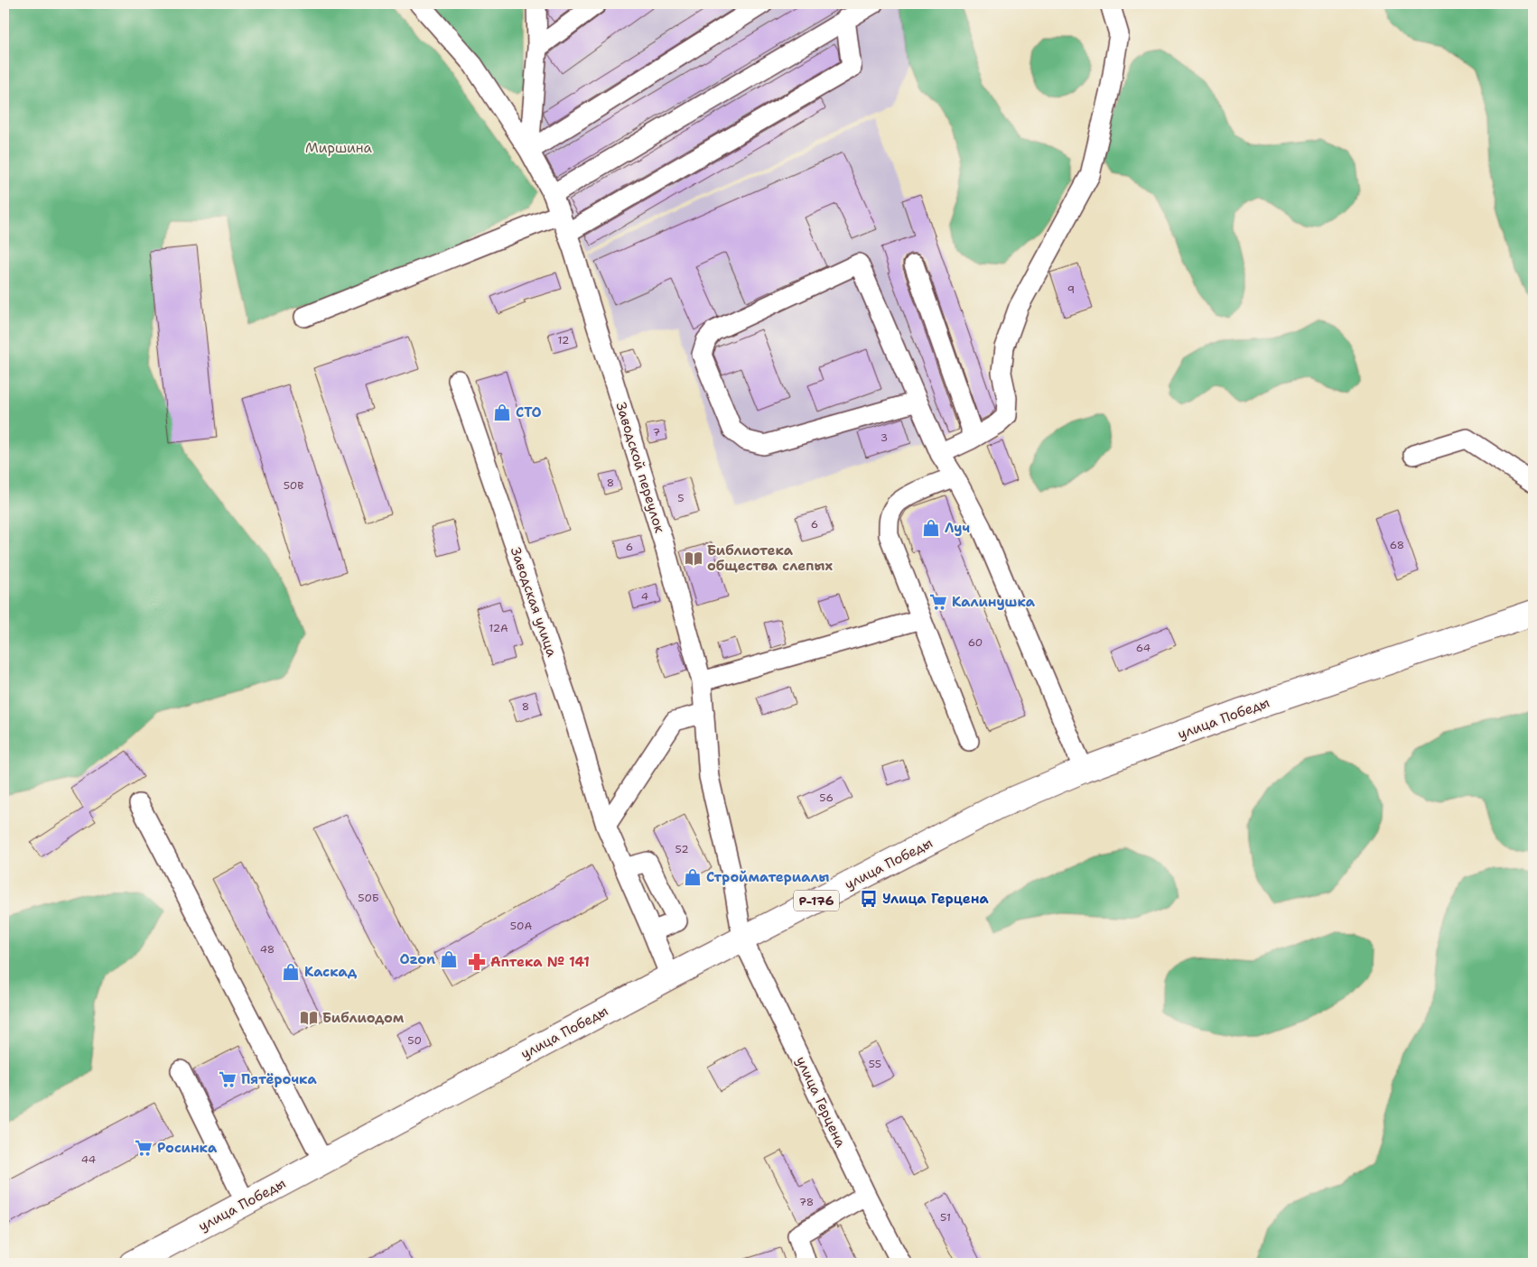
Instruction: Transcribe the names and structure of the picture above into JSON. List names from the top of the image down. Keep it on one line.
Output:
{"streets":{"highway":["улица Победы","Р-176"],"street":["Заводской переулок","Заводская улица","улица Герцена"]},"crossings":[["Заводской переулок","улица Победы"],["Заводской переулок","улица Герцена"],["Заводская улица","улица Победы"],["улица Победы","улица Герцена"]],"parks":["Миршина"],"places":{"shop":["СТО","Луч","Стройматериалы","Ozon","Каскад"],"library":["Библиотека общества слепых","Библиодом"],"supermarket":["Калинушка","Пятёрочка","Росинка"],"bus stop":["Улица Герцена"],"pharmacy":["Аптека № 141"]},"house_numbers":["9","12","7","3","8","50В","5","6","68","6","4","12А","60","64","8","56","52","50Б","50А","48","50","55","44","78","51"]}
